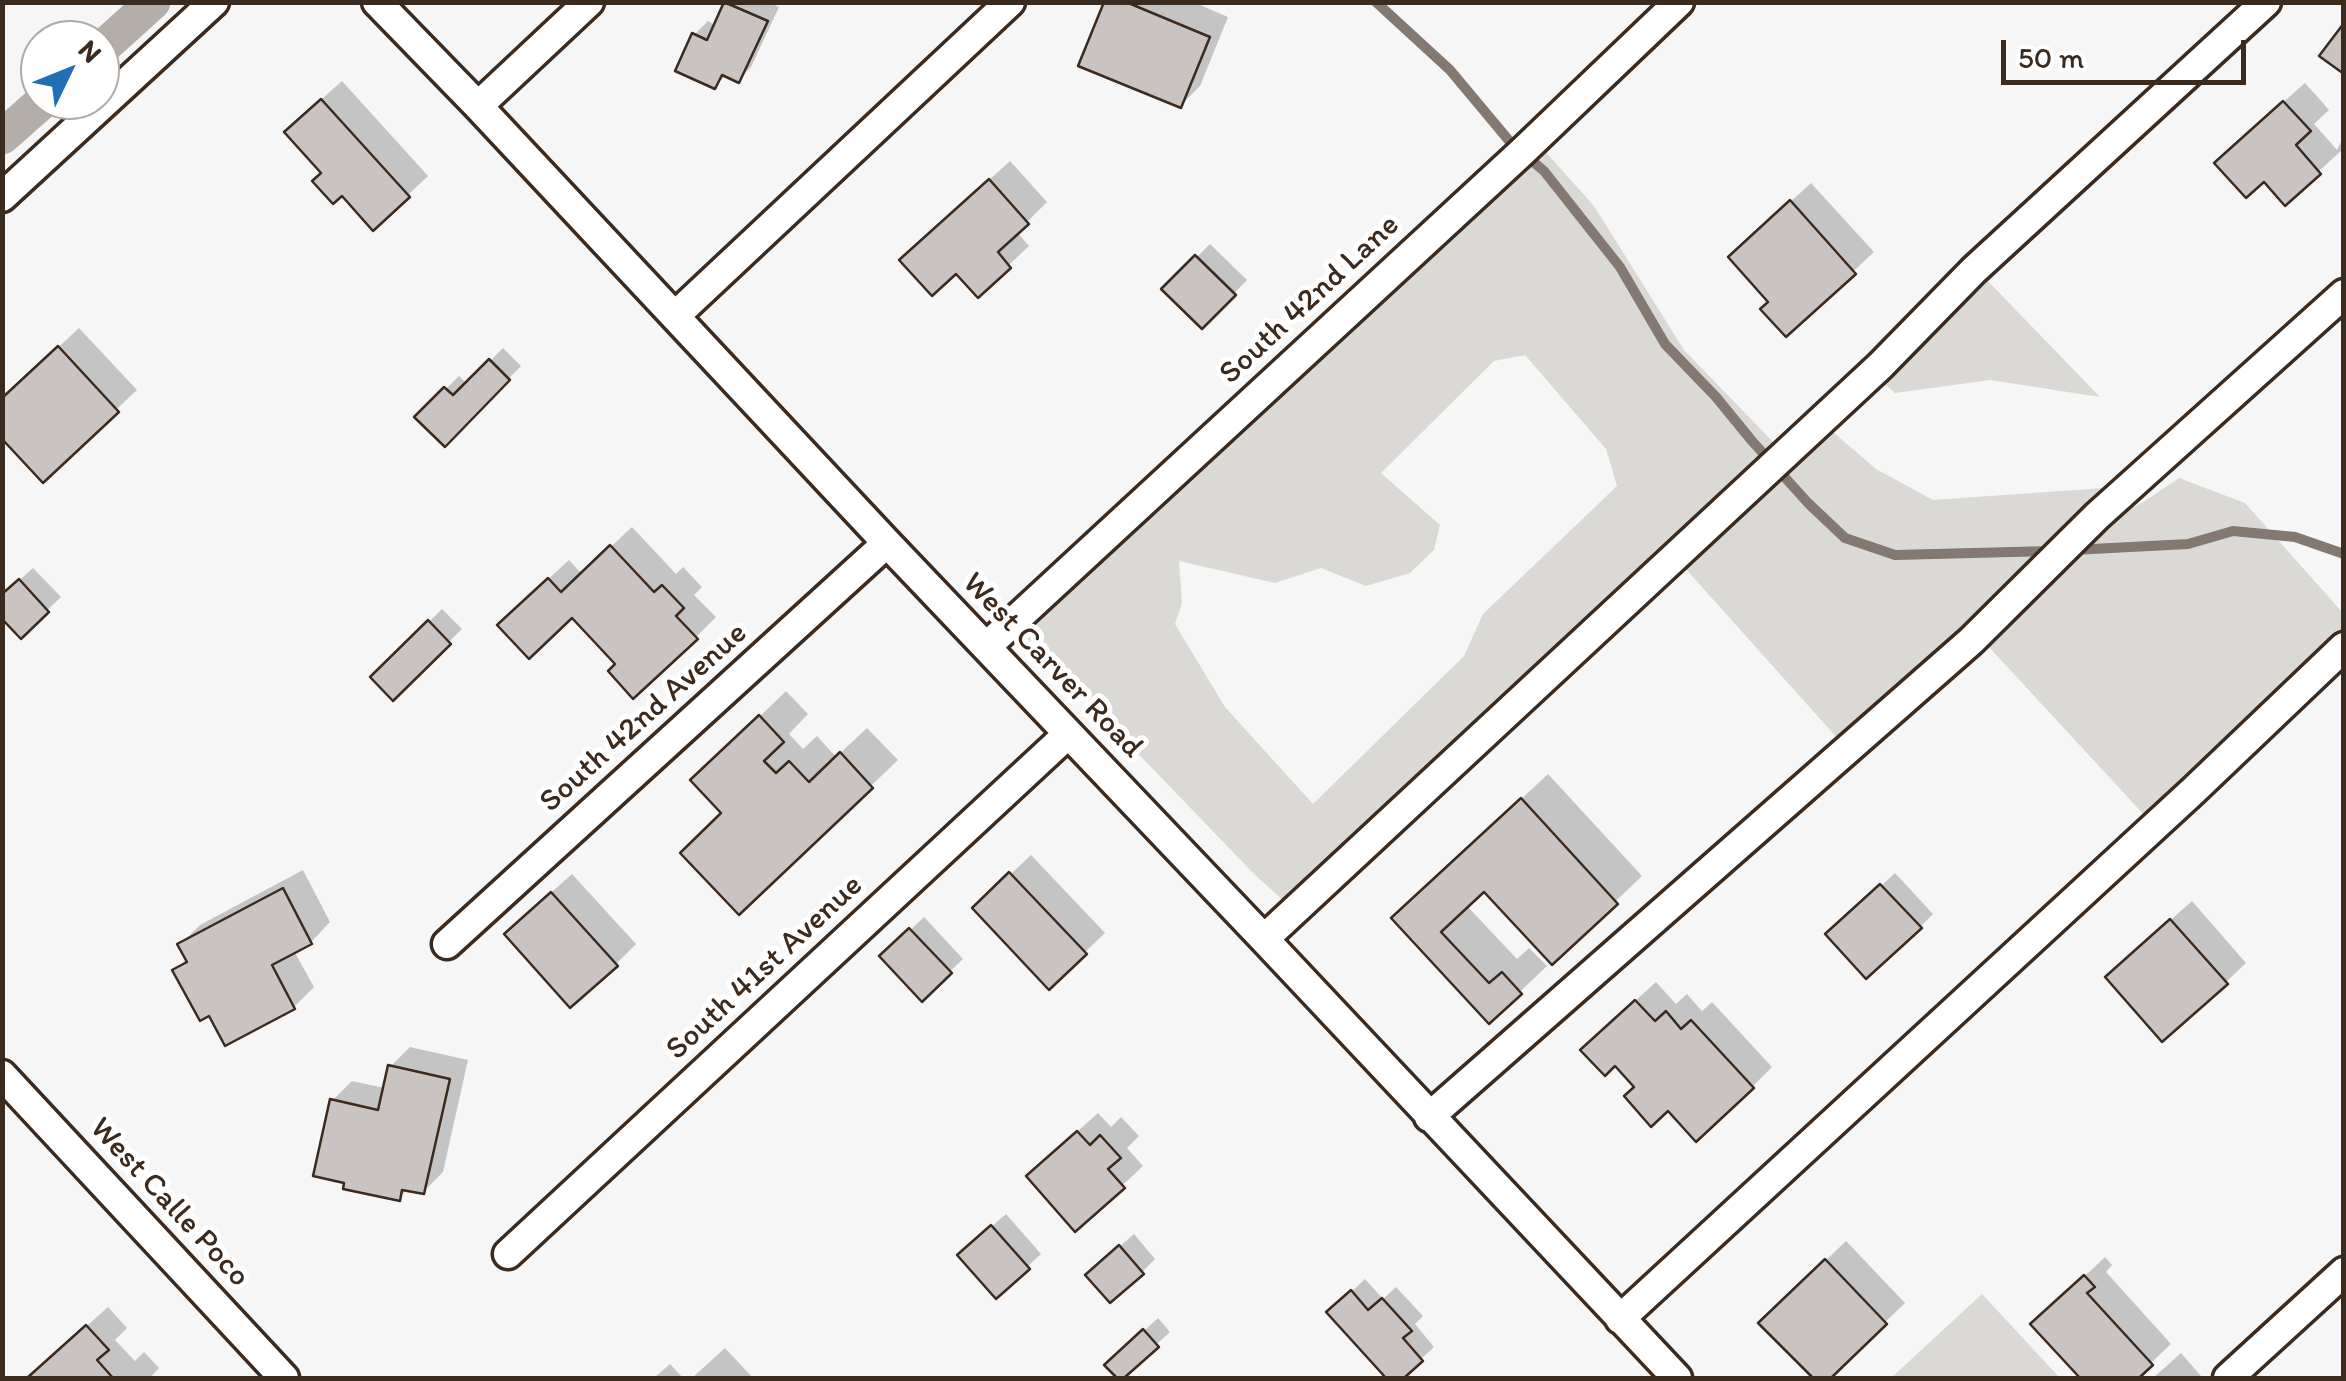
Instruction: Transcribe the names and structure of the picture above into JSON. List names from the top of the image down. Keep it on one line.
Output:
{"streets":{"street":["South 42nd Lane","West Carver Road","South 42nd Avenue","South 41st Avenue","West Calle Poco"]},"crossings":[["South 42nd Lane","West Carver Road"],["West Carver Road","South 42nd Avenue"],["West Carver Road","South 41st Avenue"]],"scale_bar":"50 m","north":"top right"}
